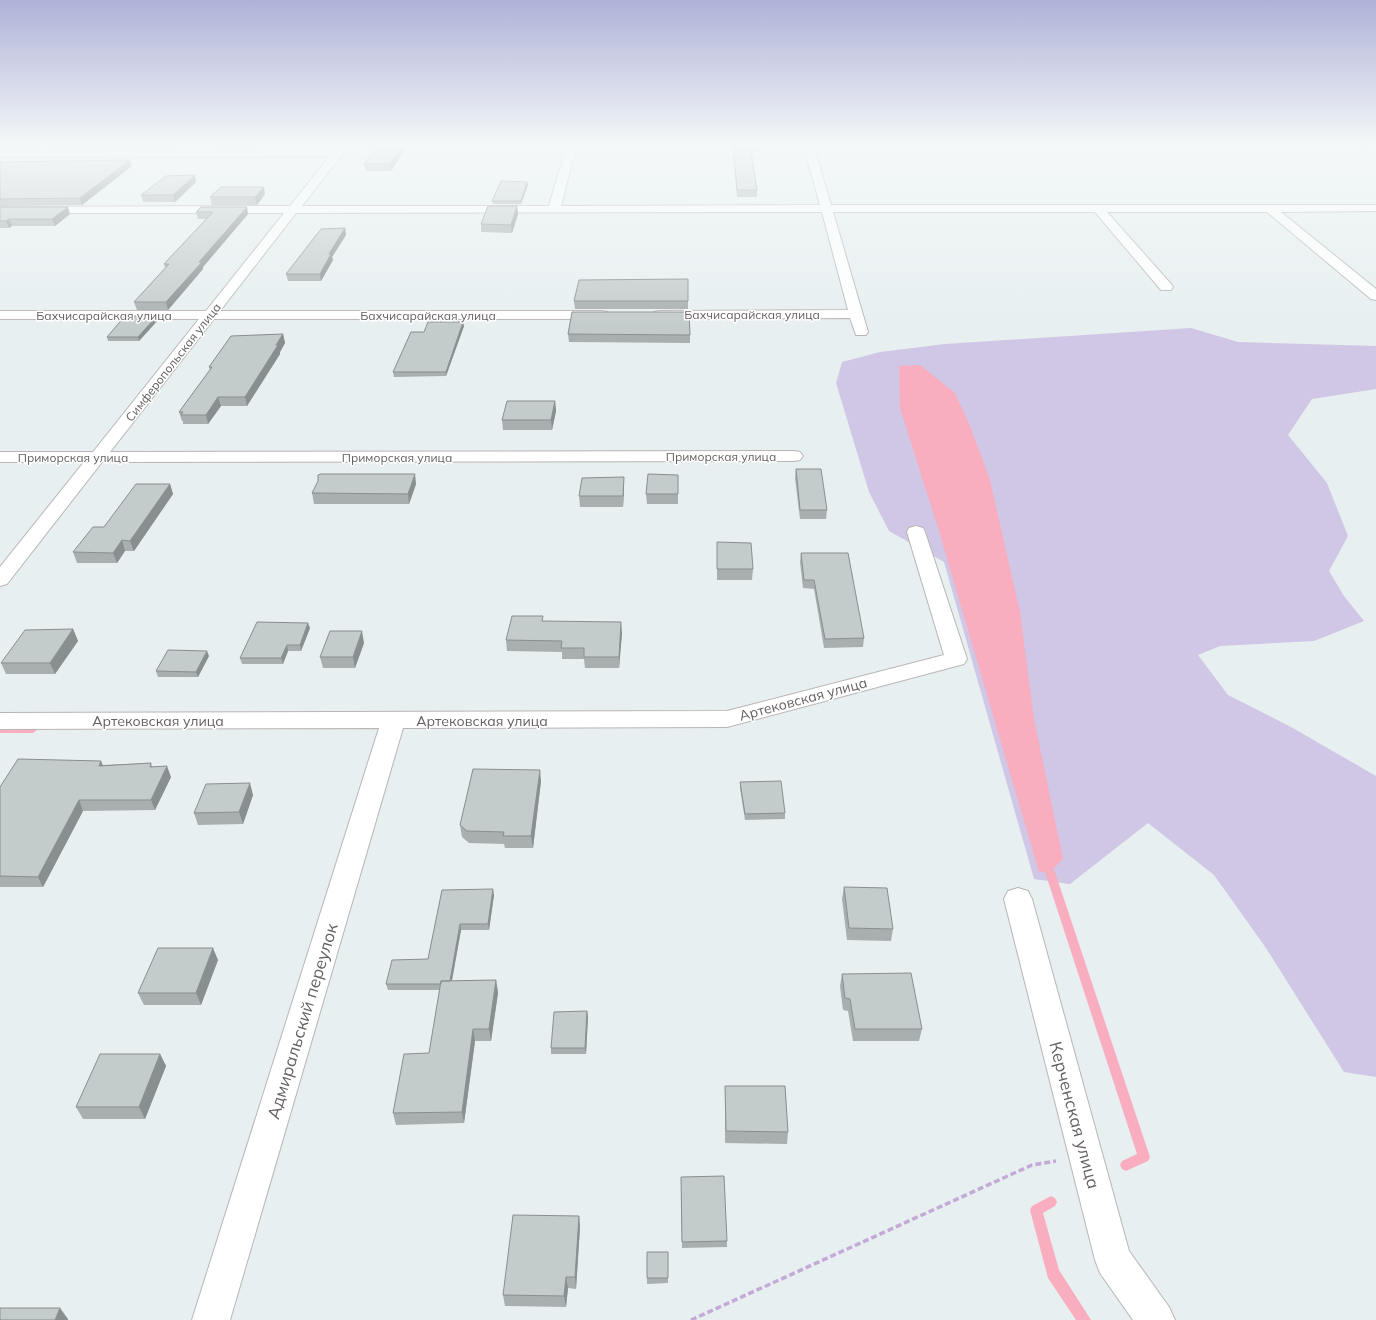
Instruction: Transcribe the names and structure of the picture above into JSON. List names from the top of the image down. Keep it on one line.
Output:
{"streets":{"street":["Бахчисарайская улица","Симферопольская улица","Приморская улица","Артековская улица","Адмиральский переулок","Керченская улица"]},"crossings":[["Бахчисарайская улица","Симферопольская улица"],["Симферопольская улица","Приморская улица"],["Артековская улица","Адмиральский переулок"]]}
